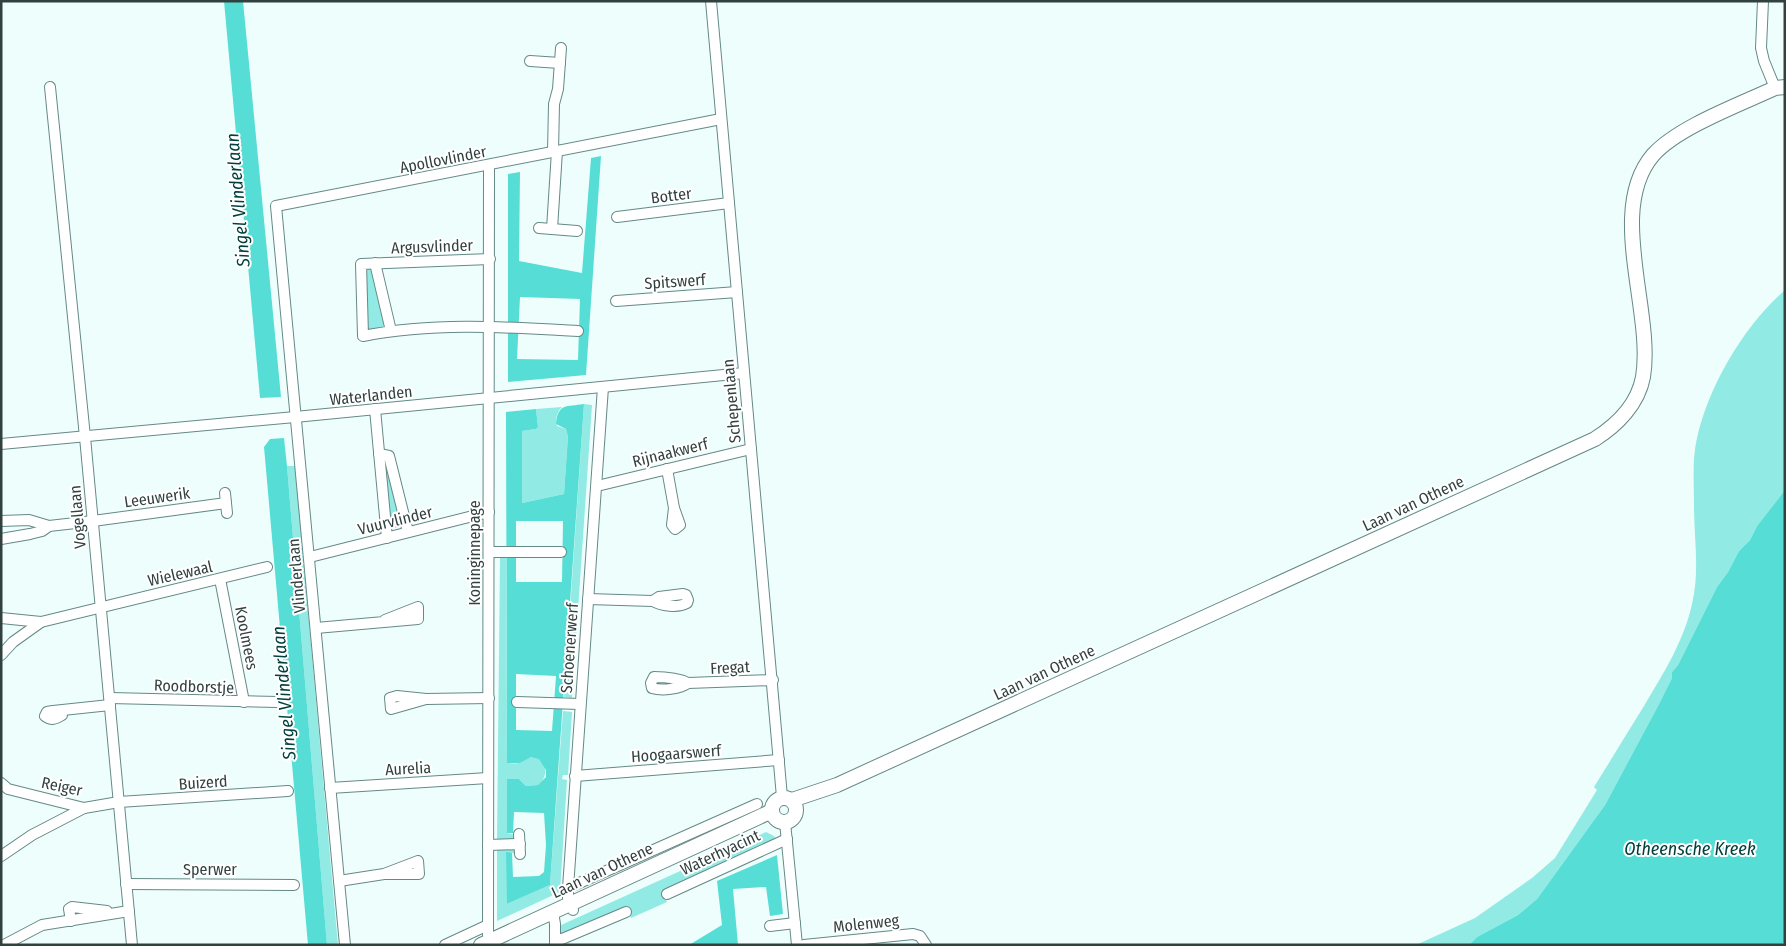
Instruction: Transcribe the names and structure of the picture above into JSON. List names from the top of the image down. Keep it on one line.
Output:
{"streets":{"street":["Apollovlinder","Botter","Argusvlinder","Spitswerf","Waterlanden","Schepenlaan","Rijnaakwerf","Leeuwerik","Laan van Othene","Vogellaan","Vuurvlinder","Koninginnepage","Wielewaal","Vlinderlaan","Koolmees","Schoenerwerf","Fregat","Roodborstje","Hoogaarswerf","Aurelia","Buizerd","Reiger","Waterhyacint","Sperwer","Molenweg"]},"crossings":[["Apollovlinder","Schepenlaan"],["Apollovlinder","Koninginnepage"],["Apollovlinder","Vlinderlaan"],["Botter","Schepenlaan"],["Argusvlinder","Koninginnepage"],["Spitswerf","Schepenlaan"],["Waterlanden","Schepenlaan"],["Waterlanden","Vogellaan"],["Waterlanden","Koninginnepage"],["Waterlanden","Vlinderlaan"],["Waterlanden","Schoenerwerf"],["Schepenlaan","Rijnaakwerf"],["Schepenlaan","Laan van Othene"],["Schepenlaan","Fregat"],["Schepenlaan","Hoogaarswerf"],["Rijnaakwerf","Schoenerwerf"],["Leeuwerik","Vogellaan"],["Laan van Othene","Koninginnepage"],["Laan van Othene","Schoenerwerf"],["Laan van Othene","Waterhyacint"],["Vogellaan","Wielewaal"],["Vogellaan","Roodborstje"],["Vogellaan","Buizerd"],["Vogellaan","Reiger"],["Vogellaan","Sperwer"],["Vuurvlinder","Koninginnepage"],["Vuurvlinder","Vlinderlaan"],["Koninginnepage","Aurelia"],["Wielewaal","Koolmees"],["Vlinderlaan","Aurelia"],["Koolmees","Roodborstje"],["Schoenerwerf","Hoogaarswerf"],["Buizerd","Reiger"]],"water":["Singel Vlinderlaan","Otheensche Kreek"]}
